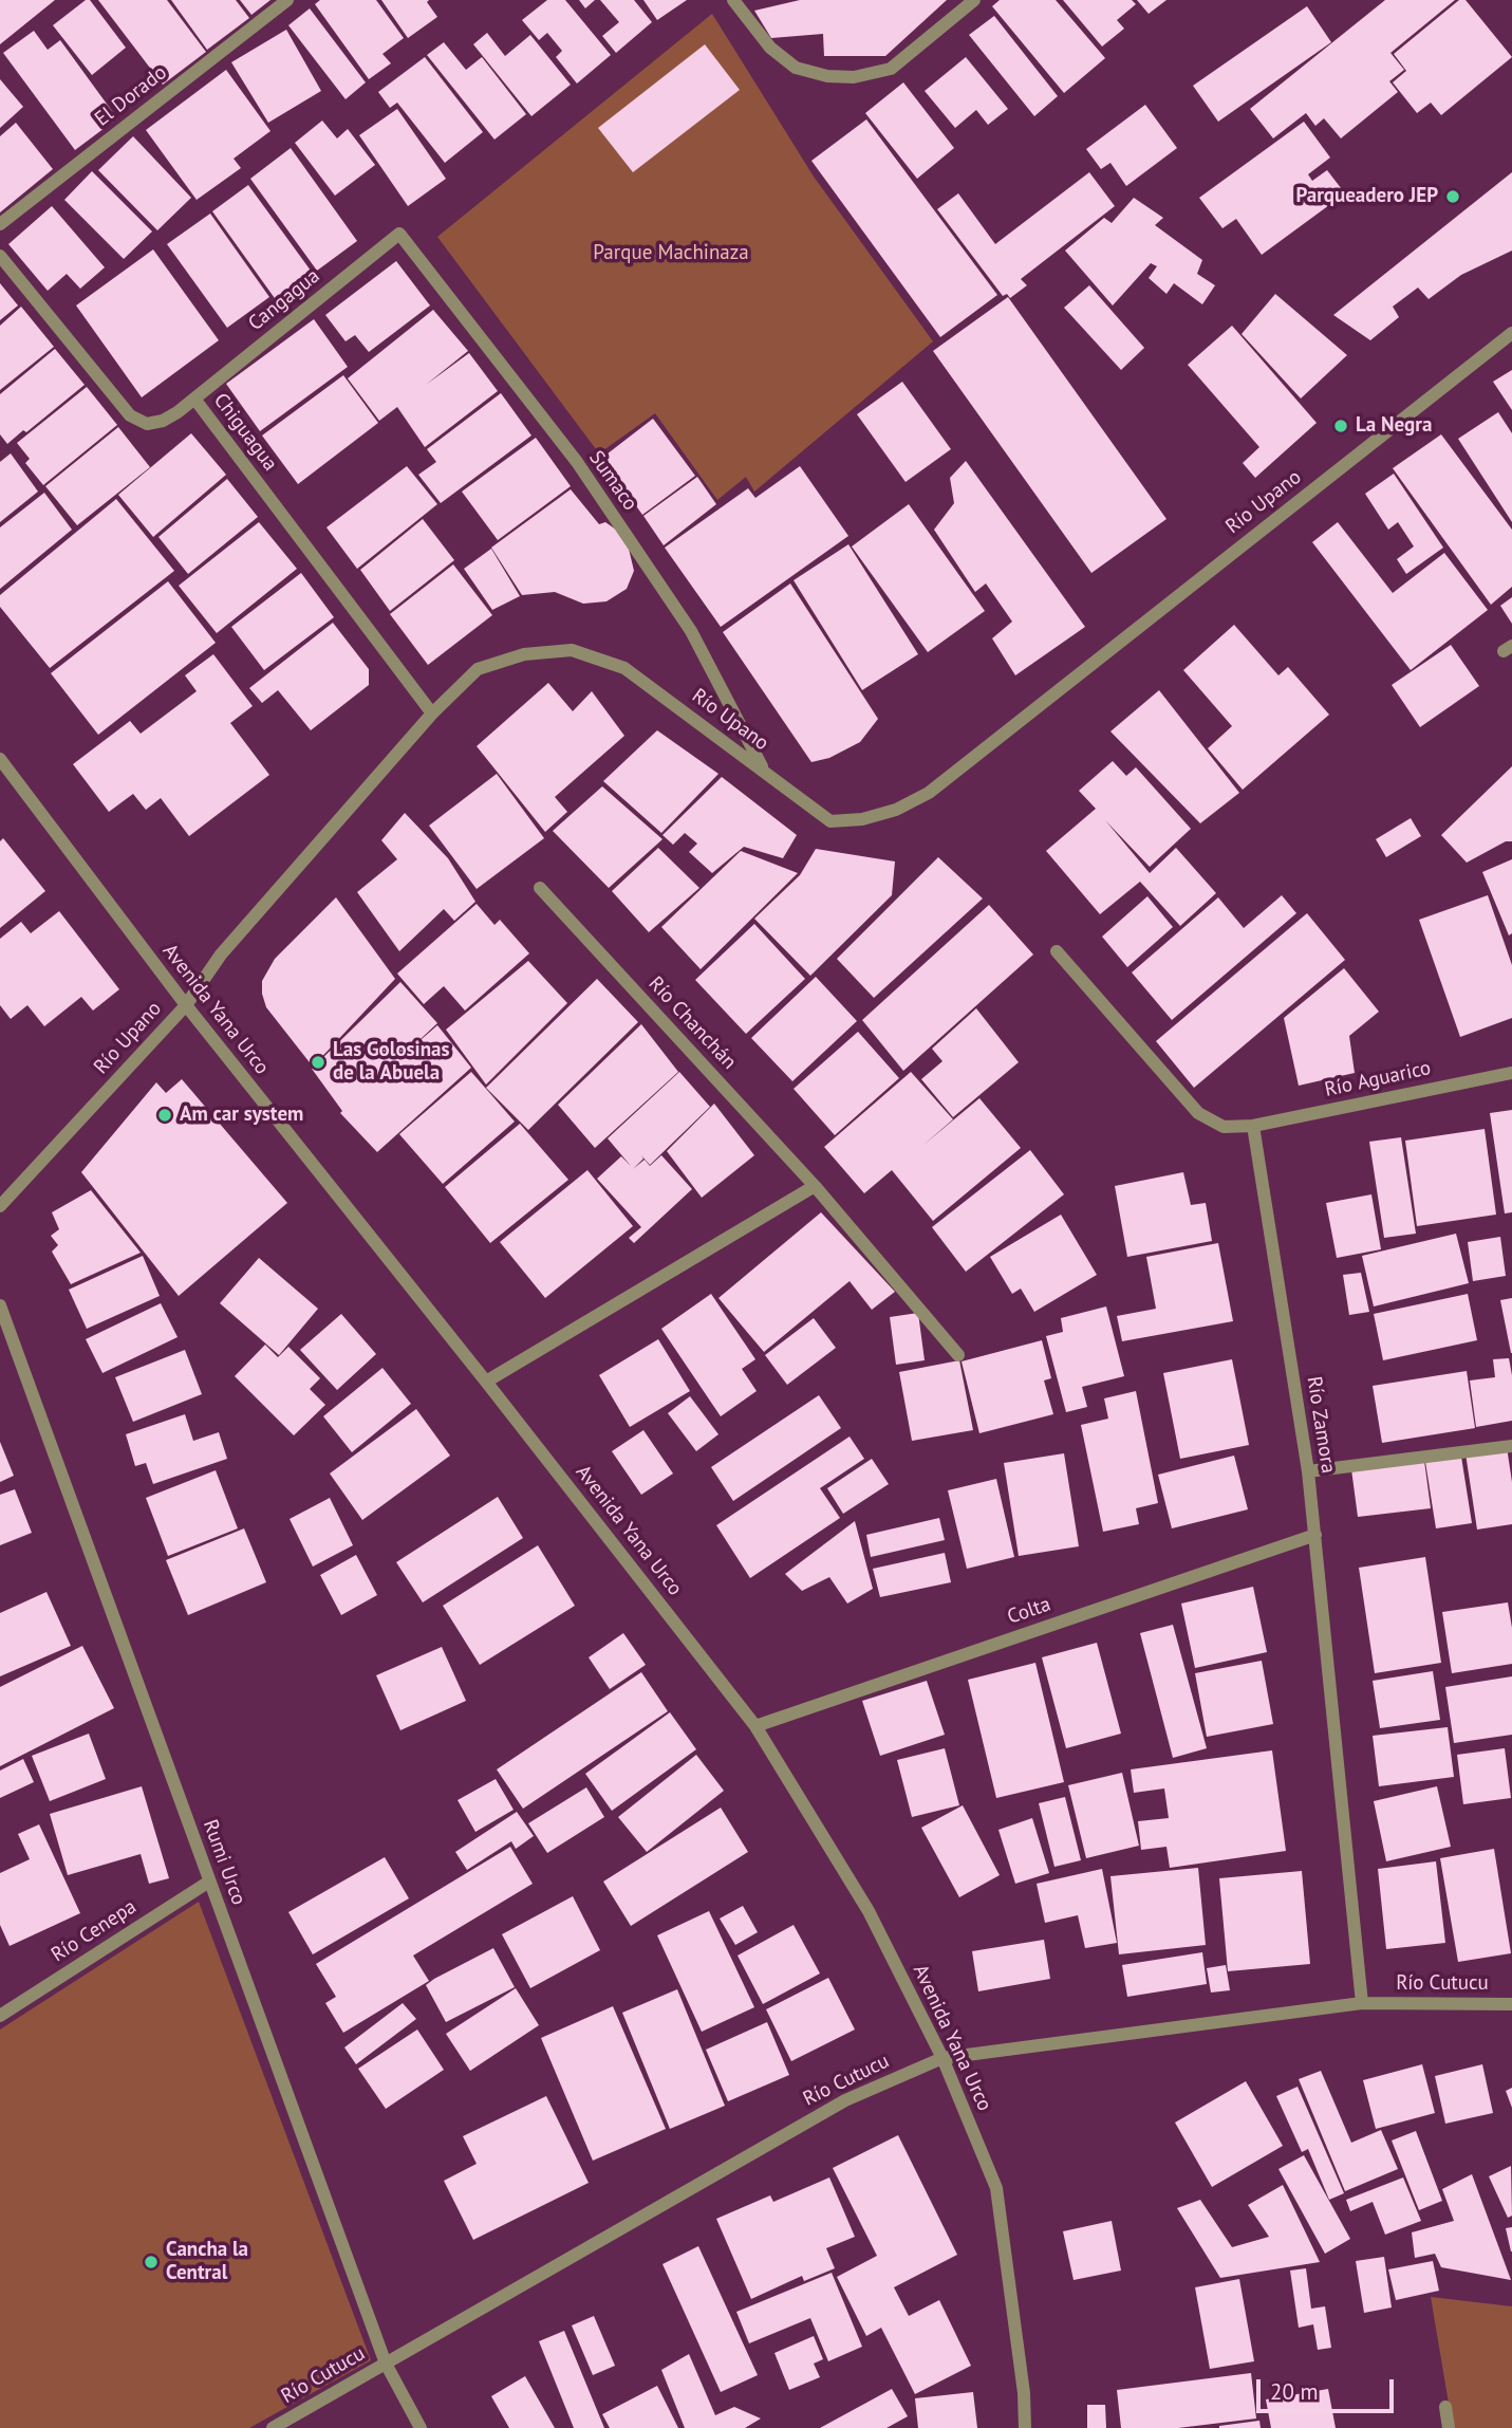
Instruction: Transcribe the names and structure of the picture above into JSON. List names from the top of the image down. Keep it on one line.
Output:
{"streets":{"street":["El Dorado","Cangagua","Chiguagua","Sumaco","Río Upano","Avenida Yana Urco","Río Chanchán","Río Aguarico","Río Zamora","Colta","Rumi Urco","Río Cenepa","Río Cutucu"]},"crossings":[["Cangagua","Chiguagua"],["Cangagua","Sumaco"],["Chiguagua","Río Upano"],["Sumaco","Río Upano"],["Río Upano","Avenida Yana Urco"],["Avenida Yana Urco","Colta"],["Avenida Yana Urco","Río Cutucu"],["Río Aguarico","Río Zamora"],["Río Zamora","Colta"],["Río Zamora","Río Cutucu"],["Rumi Urco","Río Cenepa"],["Rumi Urco","Río Cutucu"]],"parks":["Parque Machinaza"],"places":["Parqueadero JEP","La Negra","Las Golosinas de la Abuela","Am car system","Cancha la Central"],"scale_bar":"20 m"}
